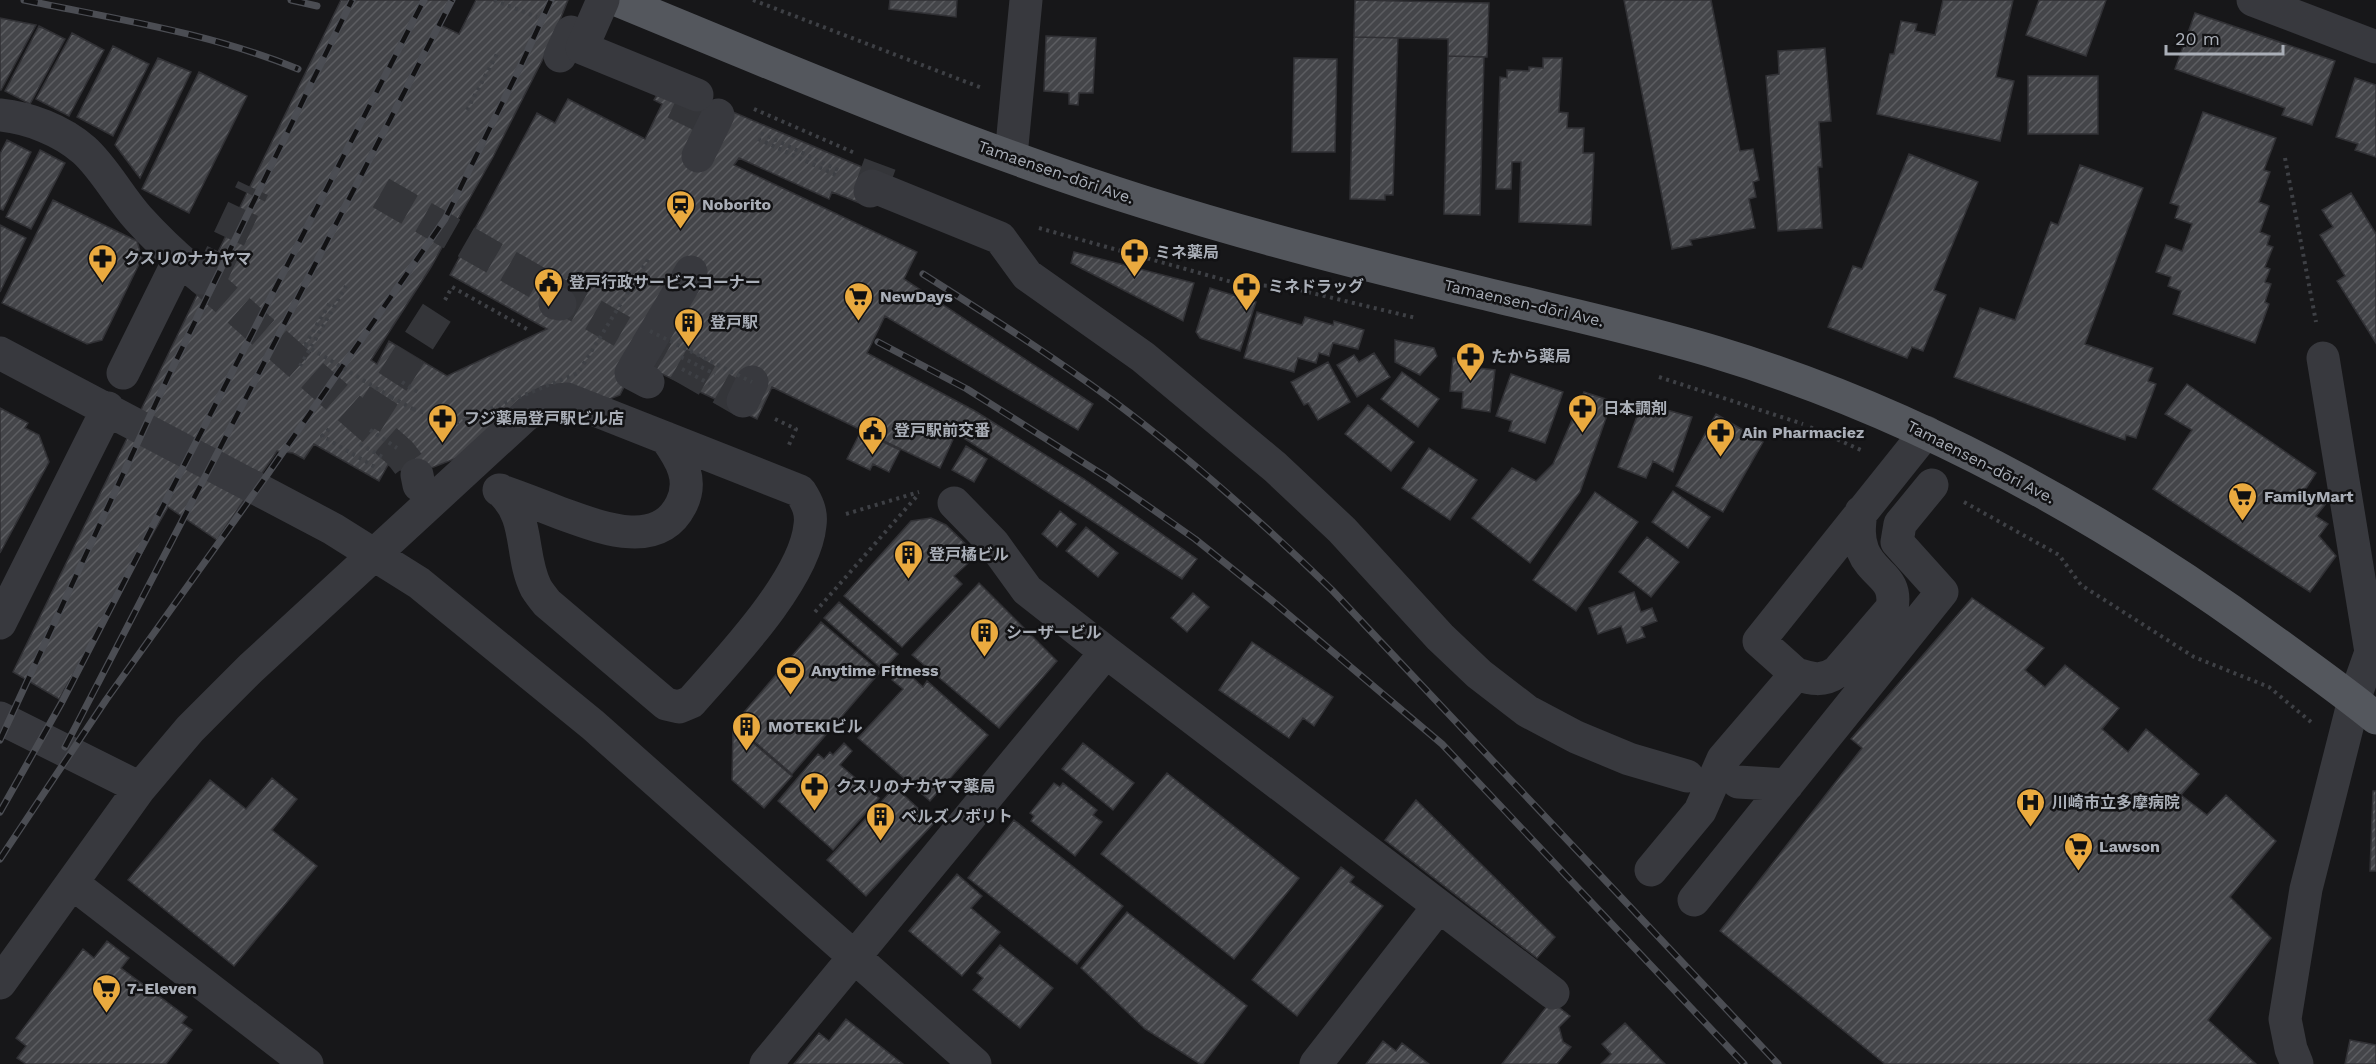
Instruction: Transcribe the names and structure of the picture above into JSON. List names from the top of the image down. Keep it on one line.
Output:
{"streets":{"main road":["Tamaensen-dōri Ave."]},"places":{"station":["Noborito"],"pharmacy":["ミネ薬局","クスリのナカヤマ","ミネドラッグ","たから薬局","日本調剤","フジ薬局登戸駅ビル店","Ain Pharmaciez","クスリのナカヤマ薬局"],"public building":["登戸行政サービスコーナー","登戸駅前交番"],"supermarket":["NewDays","FamilyMart","Lawson","7-Eleven"],"building":["登戸駅","登戸橘ビル","シーザービル","MOTEKIビル","ベルズノボリト"],"sports":["Anytime Fitness"],"hospital":["川崎市立多摩病院"]},"scale_bar":"20 m"}
